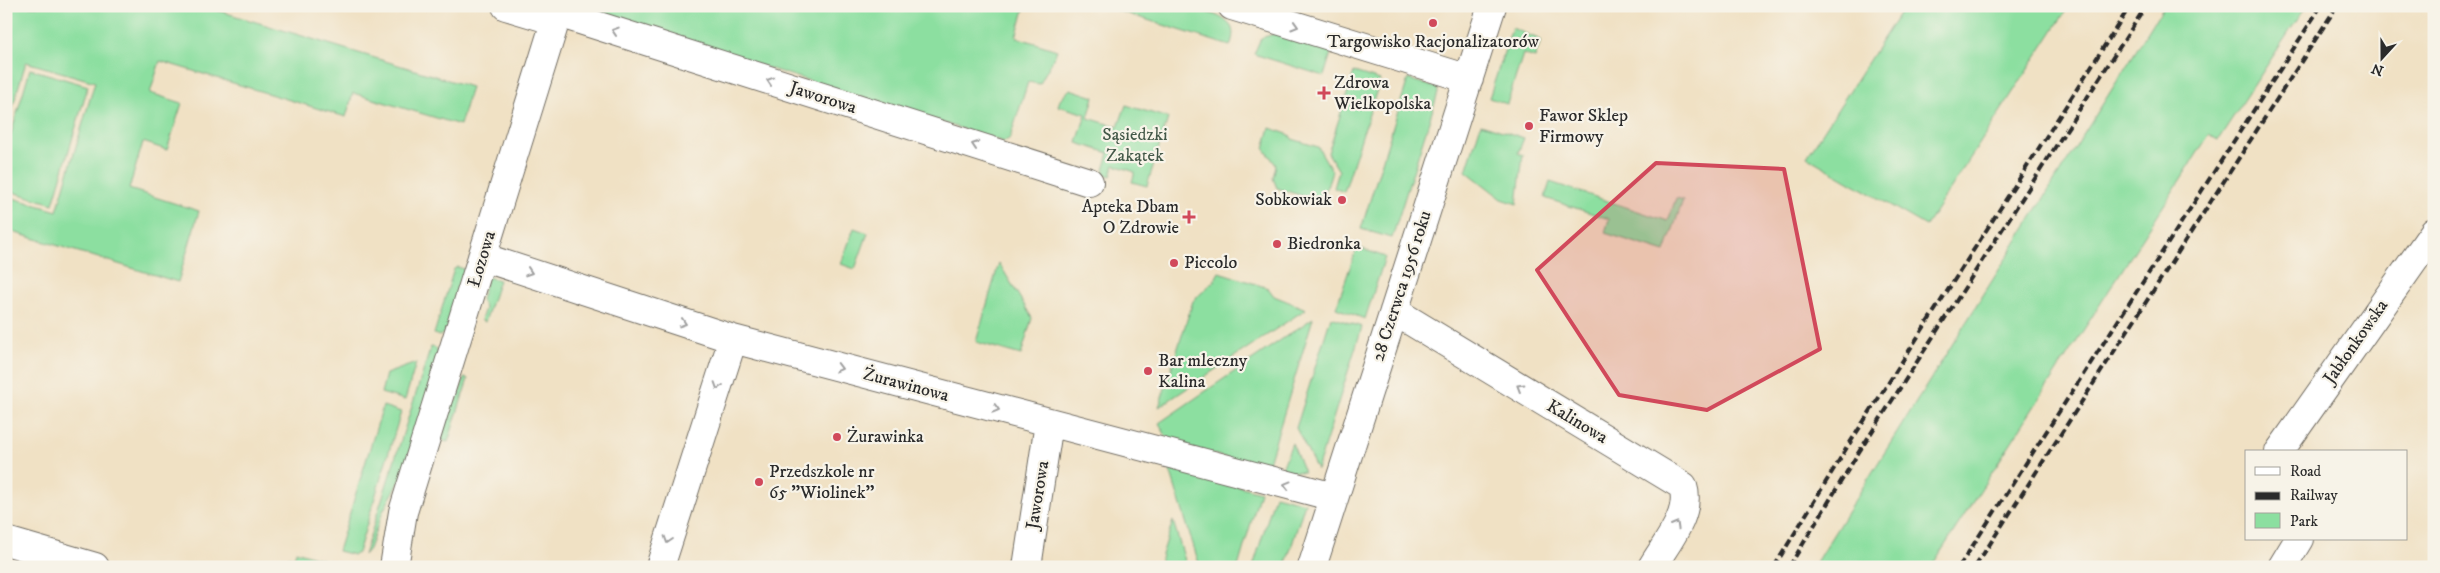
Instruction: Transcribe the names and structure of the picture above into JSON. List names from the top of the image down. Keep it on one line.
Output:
{"streets":{"street":["Jaworowa","Łozowa","28 Czerwca 1956 roku","Jabłonkowska","Żurawinowa","Kalinowa"]},"crossings":[["Jaworowa","Łozowa"],["Jaworowa","Żurawinowa"],["Łozowa","Żurawinowa"],["28 Czerwca 1956 roku","Żurawinowa"],["28 Czerwca 1956 roku","Kalinowa"]],"one_way":["Jaworowa","Kalinowa"],"parks":["Sąsiedzki Zakątek"],"places":{"other":["Targowisko Racjonalizatorów","Fawor Sklep Firmowy","Sobkowiak","Biedronka","Piccolo","Bar mleczny Kalina","Żurawinka","Przedszkole nr 65 \"Wiolinek\""],"health":["Zdrowa Wielkopolska","Apteka Dbam O Zdrowie"]},"legend":["Road","Railway","Park"],"north":"bottom"}
